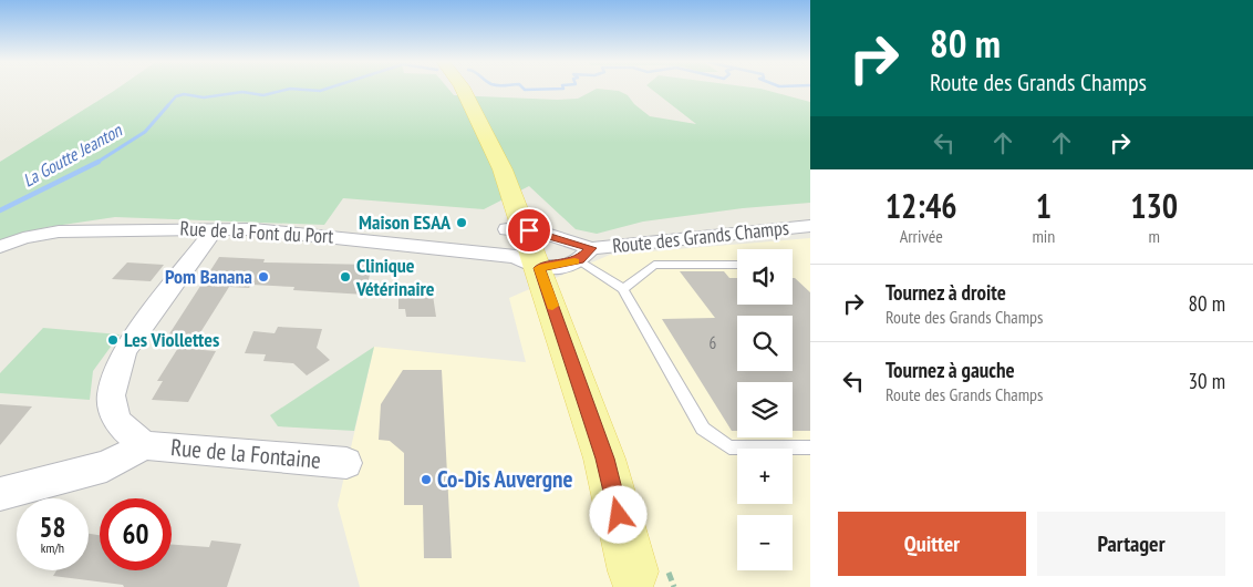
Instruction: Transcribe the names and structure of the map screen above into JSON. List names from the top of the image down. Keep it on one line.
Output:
{"streets":{"street":["Rue de la Font du Port","Route des Grands Champs","Rue de la Fontaine"]},"crossings":[["Rue de la Font du Port","Route des Grands Champs"],["Rue de la Font du Port","Rue de la Fontaine"]],"water":["La Goutte Jeanton"],"places":["Maison ESAA","Pom Banana","Clinique Vétérinaire","Les Viollettes","Co-Dis Auvergne"],"house_numbers":["6"],"page":{"turn":["80 m","Route des Grands Champs"],"eta":["12:46","Arrivée","1","min","130","m"],"map_buttons":["+","−"],"list":[{"name":"Tournez à droite","note":"Route des Grands Champs","value":"80 m"},{"name":"Tournez à gauche","note":"Route des Grands Champs","value":"30 m"}],"speed":"58 km/h","limit":"60","buttons":["Quitter","Partager"]}}
